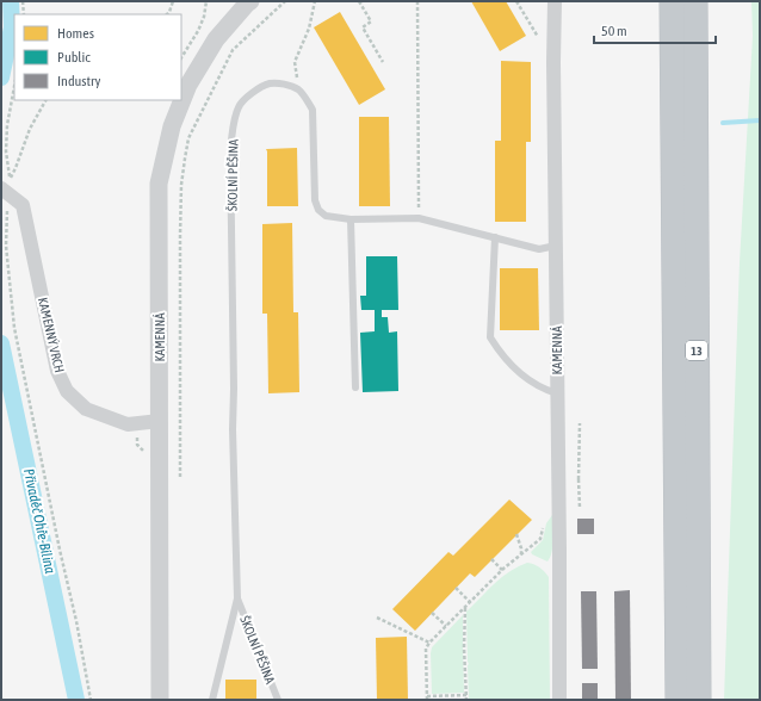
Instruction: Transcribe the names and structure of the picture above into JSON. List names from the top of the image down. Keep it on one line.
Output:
{"streets":{"highway":["13"],"street":["KAMENNÝ VRCH","KAMENNÁ"],"lane":["ŠKOLNÍ PĚŠINA"]},"crossings":[["KAMENNÝ VRCH","KAMENNÁ"]],"water":["Přivaděč Ohře-Bílina"],"legend":["Homes","Public","Industry"],"scale_bar":"50 m"}
